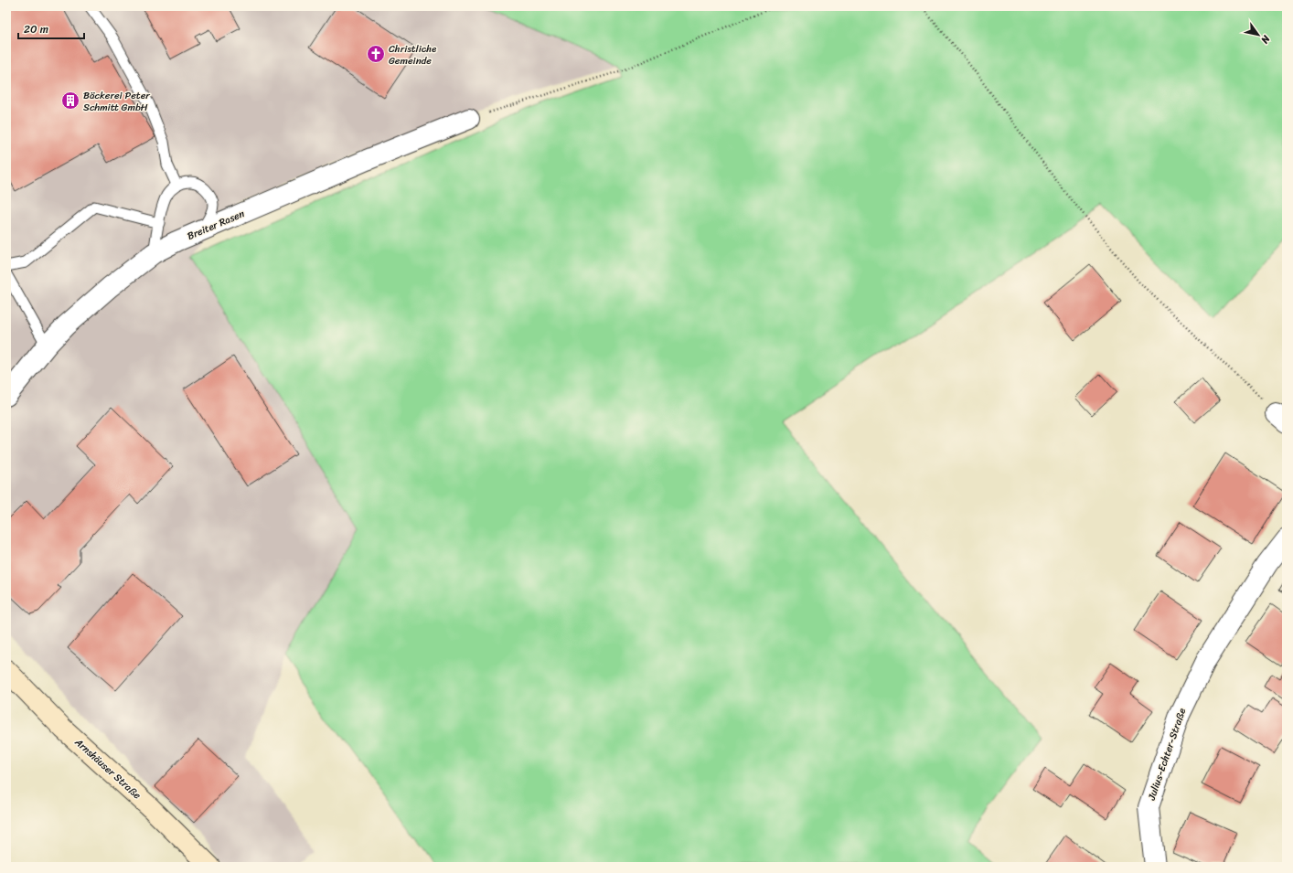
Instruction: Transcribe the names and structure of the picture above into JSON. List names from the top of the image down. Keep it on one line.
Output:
{"streets":{"street":["Breiter Rasen","Julius-Echter-Straße","Arnshäuser Straße"]},"places":{"church":["Christliche Gemeinde"],"building":["Bäckerei Peter Schmitt GmbH"]},"scale_bar":"20 m","north":"bottom right"}
